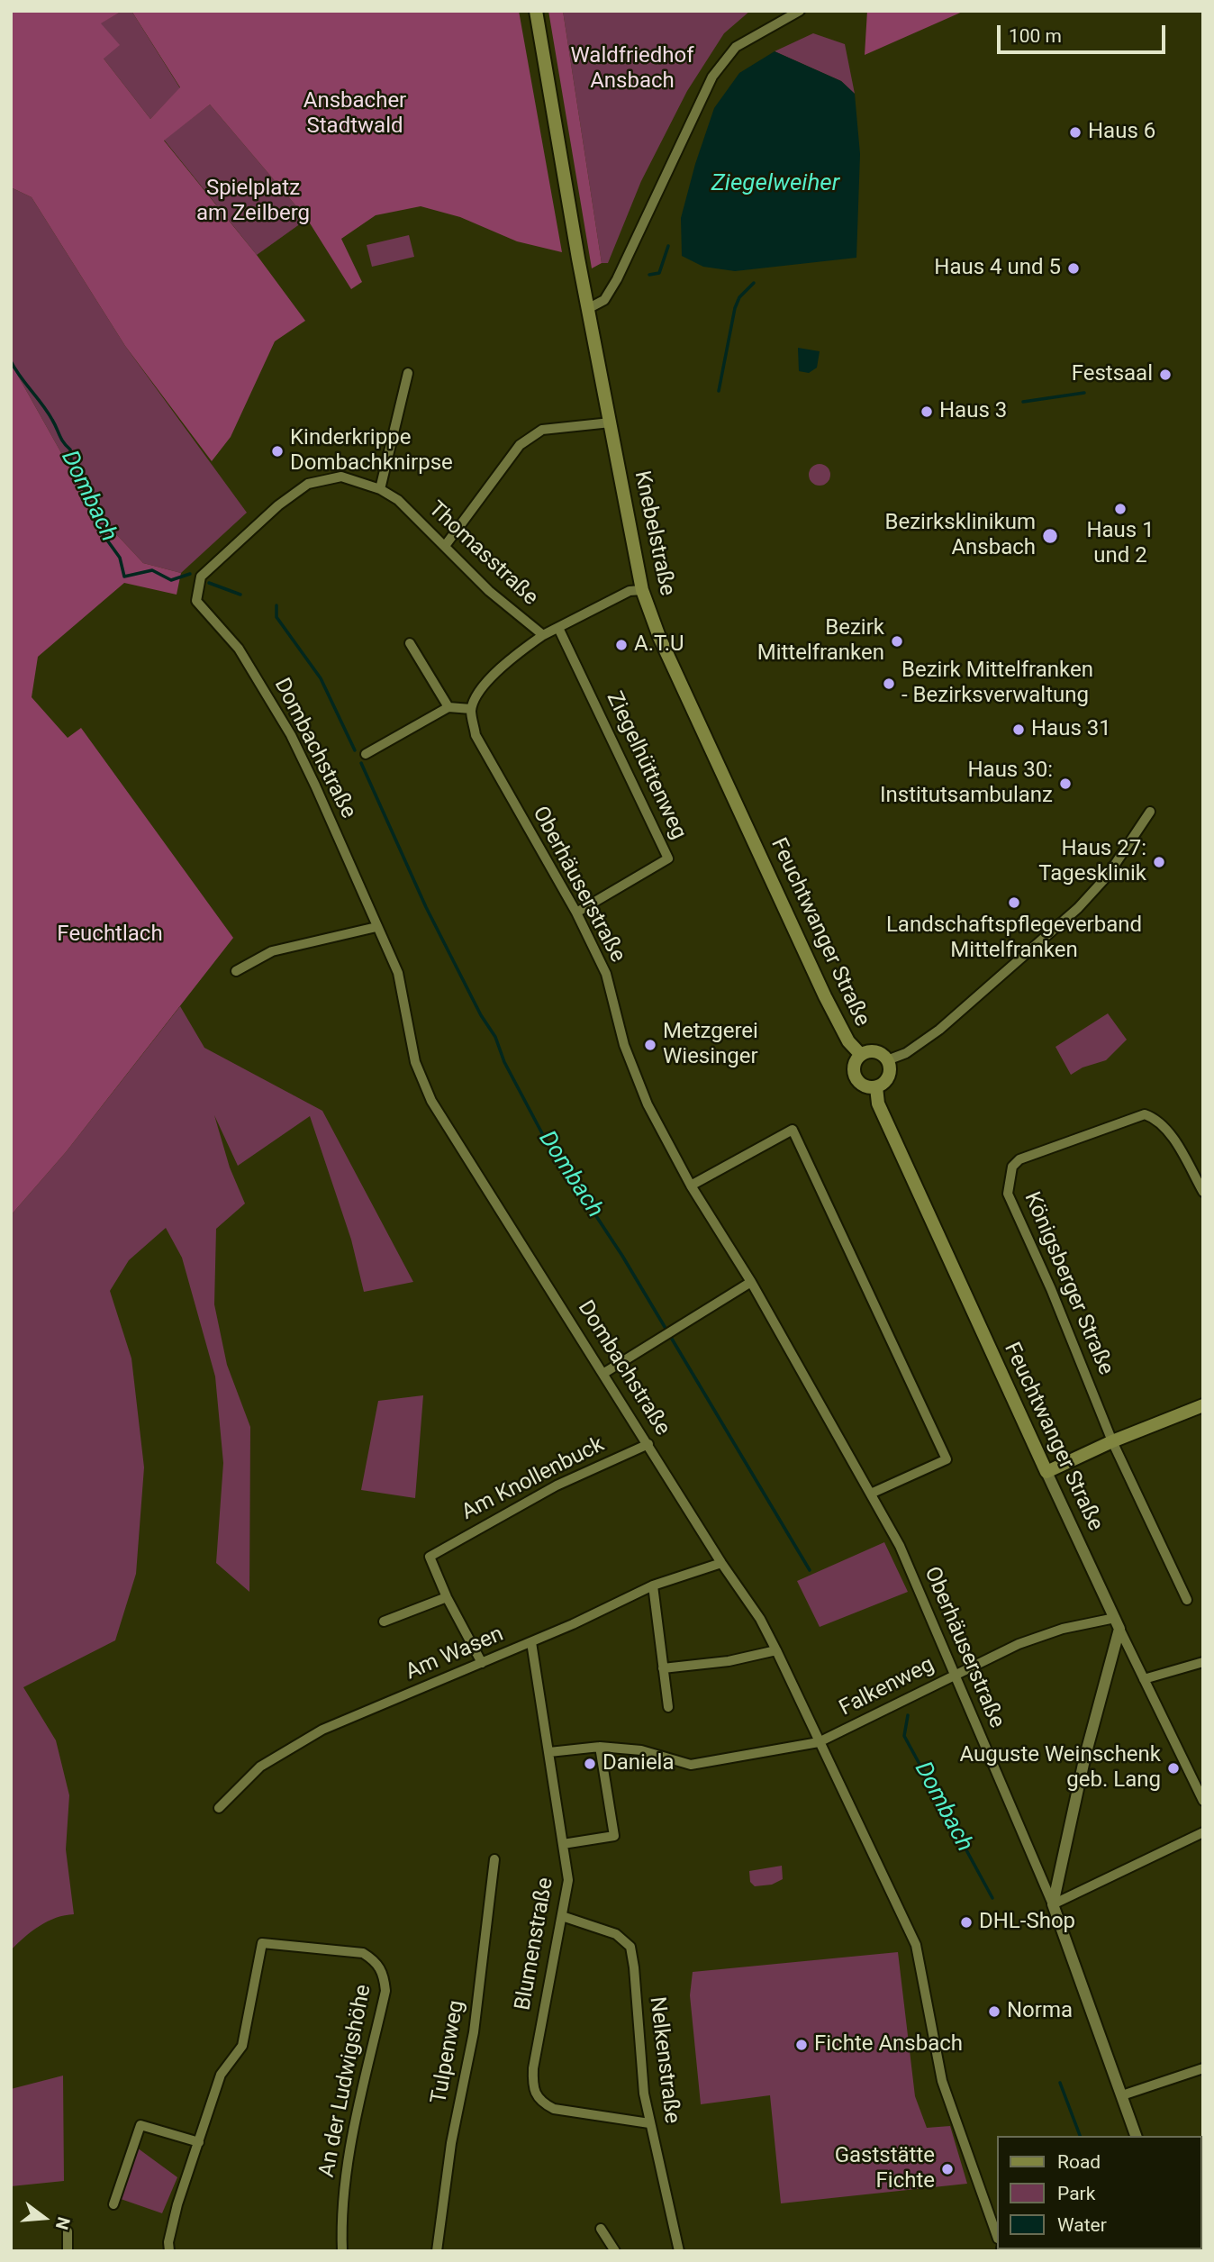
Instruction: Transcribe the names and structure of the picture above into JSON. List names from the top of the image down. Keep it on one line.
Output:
{"streets":{"main road":["Knebelstraße","Feuchtwanger Straße"],"street":["Thomasstraße","Dombachstraße","Ziegelhüttenweg","Oberhäuserstraße","Königsberger Straße","Am Knollenbuck","Am Wasen","Falkenweg","Blumenstraße","Tulpenweg","Nelkenstraße","An der Ludwigshöhe"]},"crossings":[["Knebelstraße","Thomasstraße"],["Knebelstraße","Feuchtwanger Straße"],["Thomasstraße","Dombachstraße"],["Thomasstraße","Ziegelhüttenweg"],["Dombachstraße","Am Knollenbuck"],["Dombachstraße","Am Wasen"],["Dombachstraße","Falkenweg"],["Ziegelhüttenweg","Oberhäuserstraße"],["Oberhäuserstraße","Falkenweg"],["Feuchtwanger Straße","Falkenweg"],["Am Wasen","Blumenstraße"],["Falkenweg","Blumenstraße"],["Blumenstraße","Nelkenstraße"]],"water":["Ziegelweiher","Dombach"],"parks":["Waldfriedhof Ansbach","Ansbacher Stadtwald","Spielplatz am Zeilberg","Feuchtlach"],"places":["Haus 6","Haus 4 und 5","Festsaal","Haus 3","Kinderkrippe Dombachknirpse","Haus 1 und 2","Bezirksklinikum Ansbach","Bezirk Mittelfranken","A.T.U","Bezirk Mittelfranken - Bezirksverwaltung","Haus 31","Haus 30: Institutsambulanz","Haus 27: Tagesklinik","Landschaftspflegeverband Mittelfranken","Metzgerei Wiesinger","Daniela","Auguste Weinschenk geb. Lang","DHL-Shop","Norma","Fichte Ansbach","Gaststätte Fichte"],"legend":["Road","Park","Water"],"scale_bar":"100 m","north":"right"}
